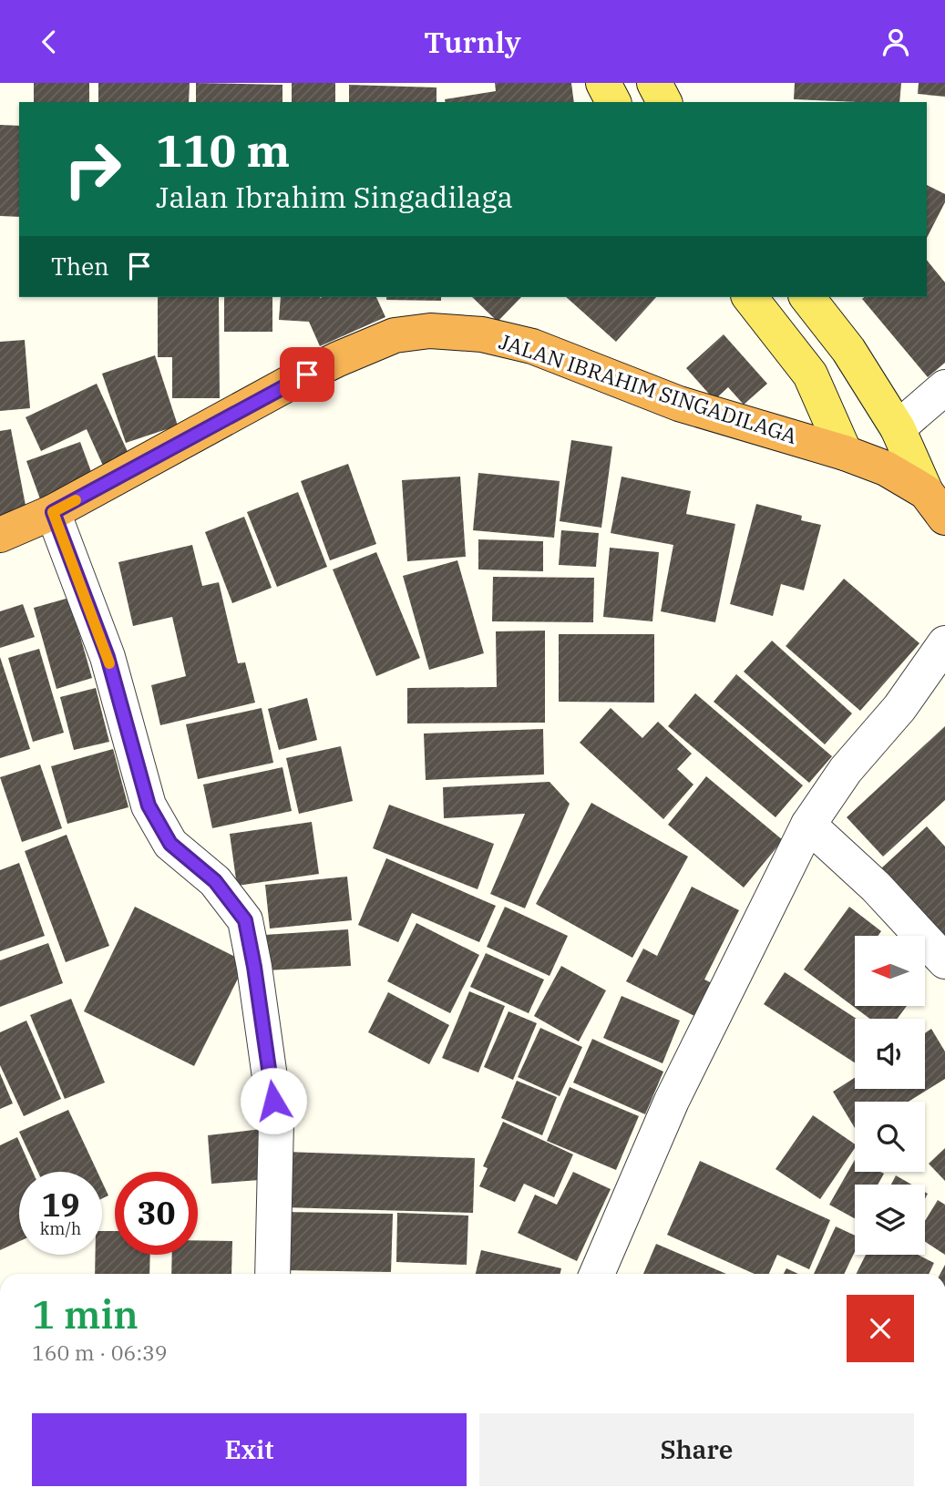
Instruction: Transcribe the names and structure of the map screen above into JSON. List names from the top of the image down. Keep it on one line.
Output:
{"streets":{"highway":["JALAN IBRAHIM SINGADILAGA"]},"north":"left","page":{"header":"Turnly","turn":["110 m","Jalan Ibrahim Singadilaga"],"then":"Then","speed":"19 km/h","limit":"30","heading":["1 min","160 m · 06:39"],"buttons":["Exit","Share"]}}
